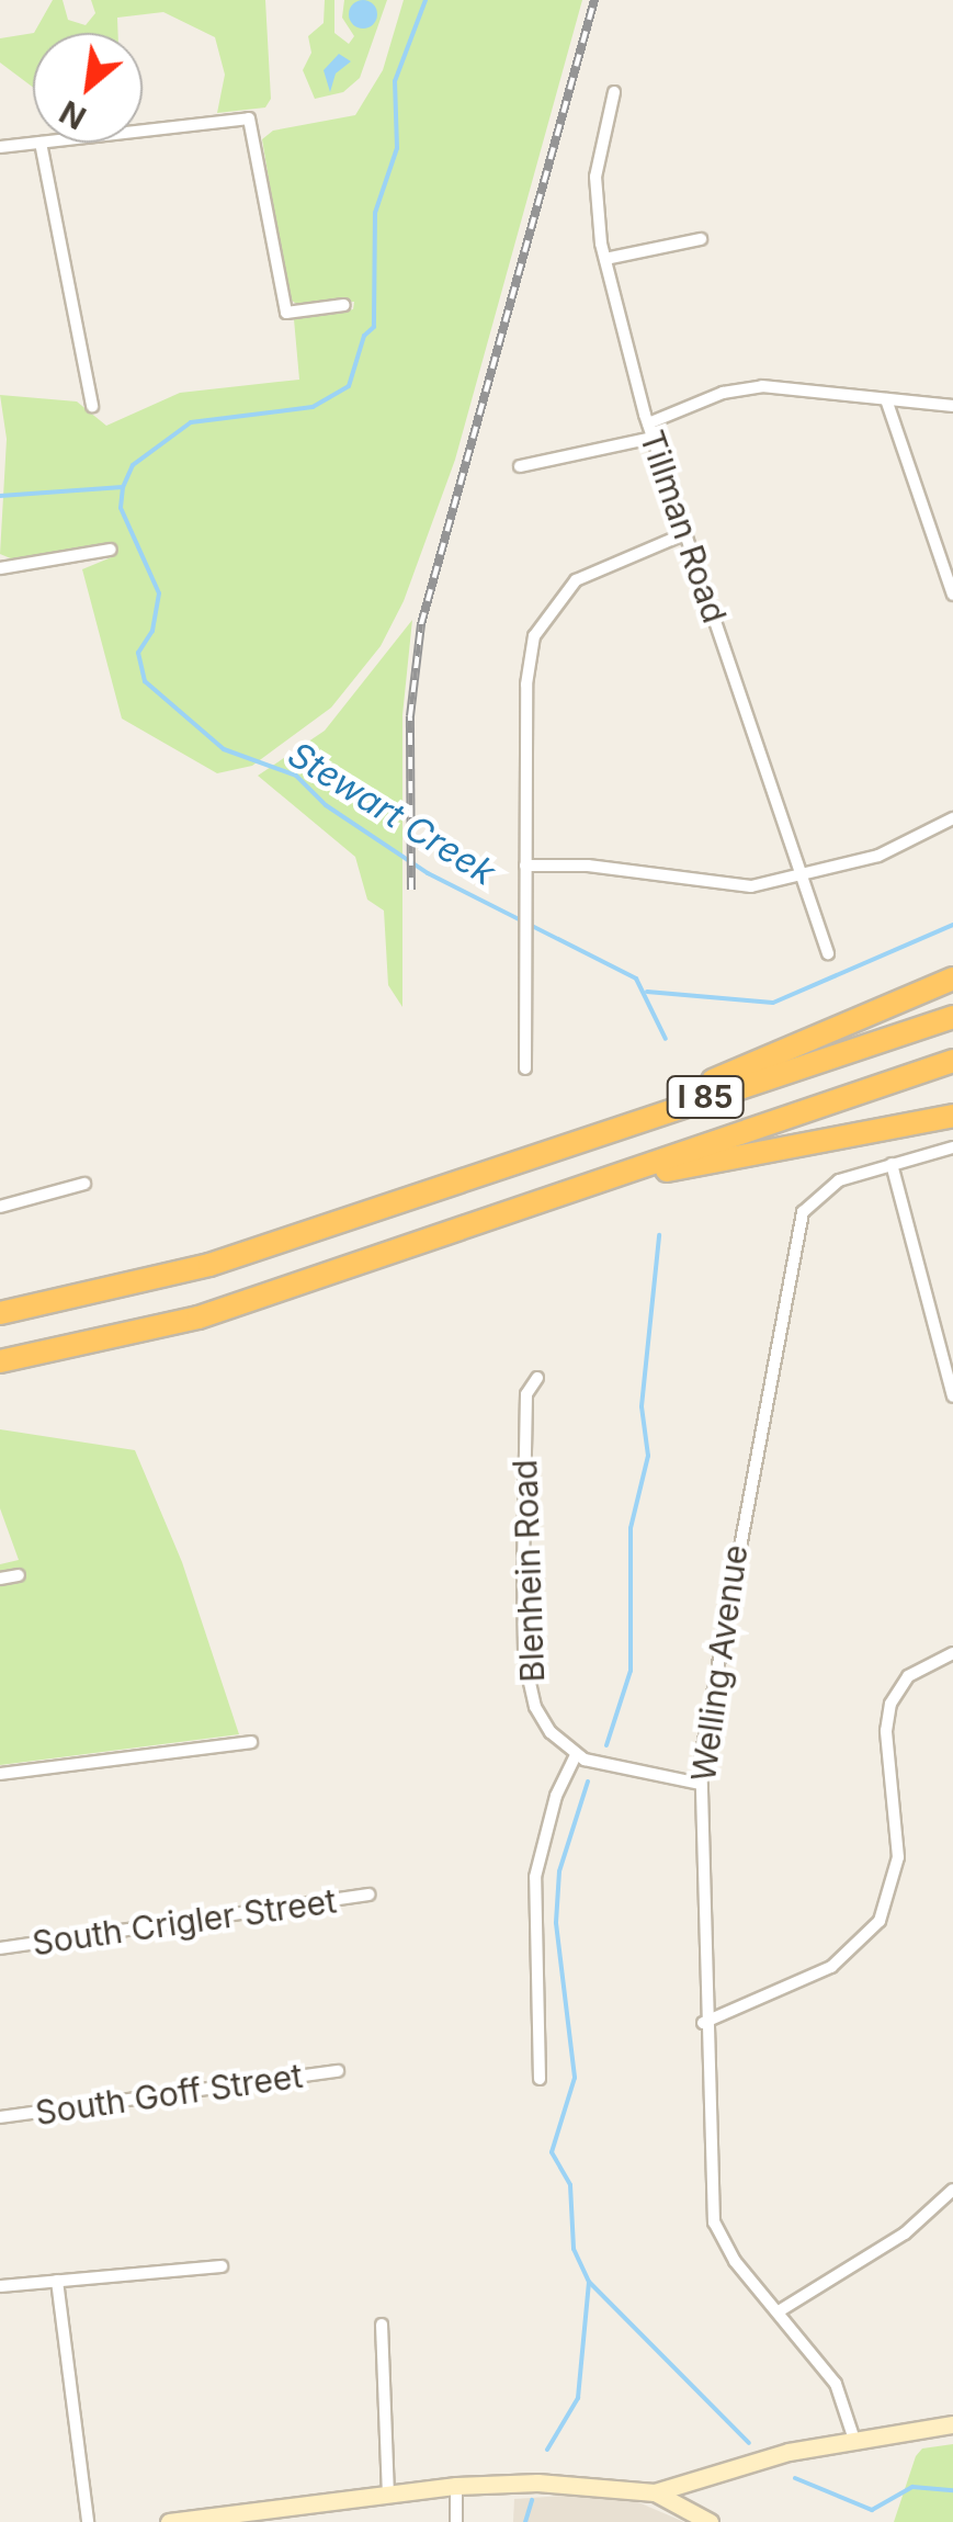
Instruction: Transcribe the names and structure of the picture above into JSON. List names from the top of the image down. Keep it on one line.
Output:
{"streets":{"highway":["I 85"],"street":["Tillman Road","Blenhein Road","Welling Avenue","South Crigler Street","South Goff Street"]},"crossings":[["Blenhein Road","Welling Avenue"]],"water":["Stewart Creek"],"north":"bottom left"}
